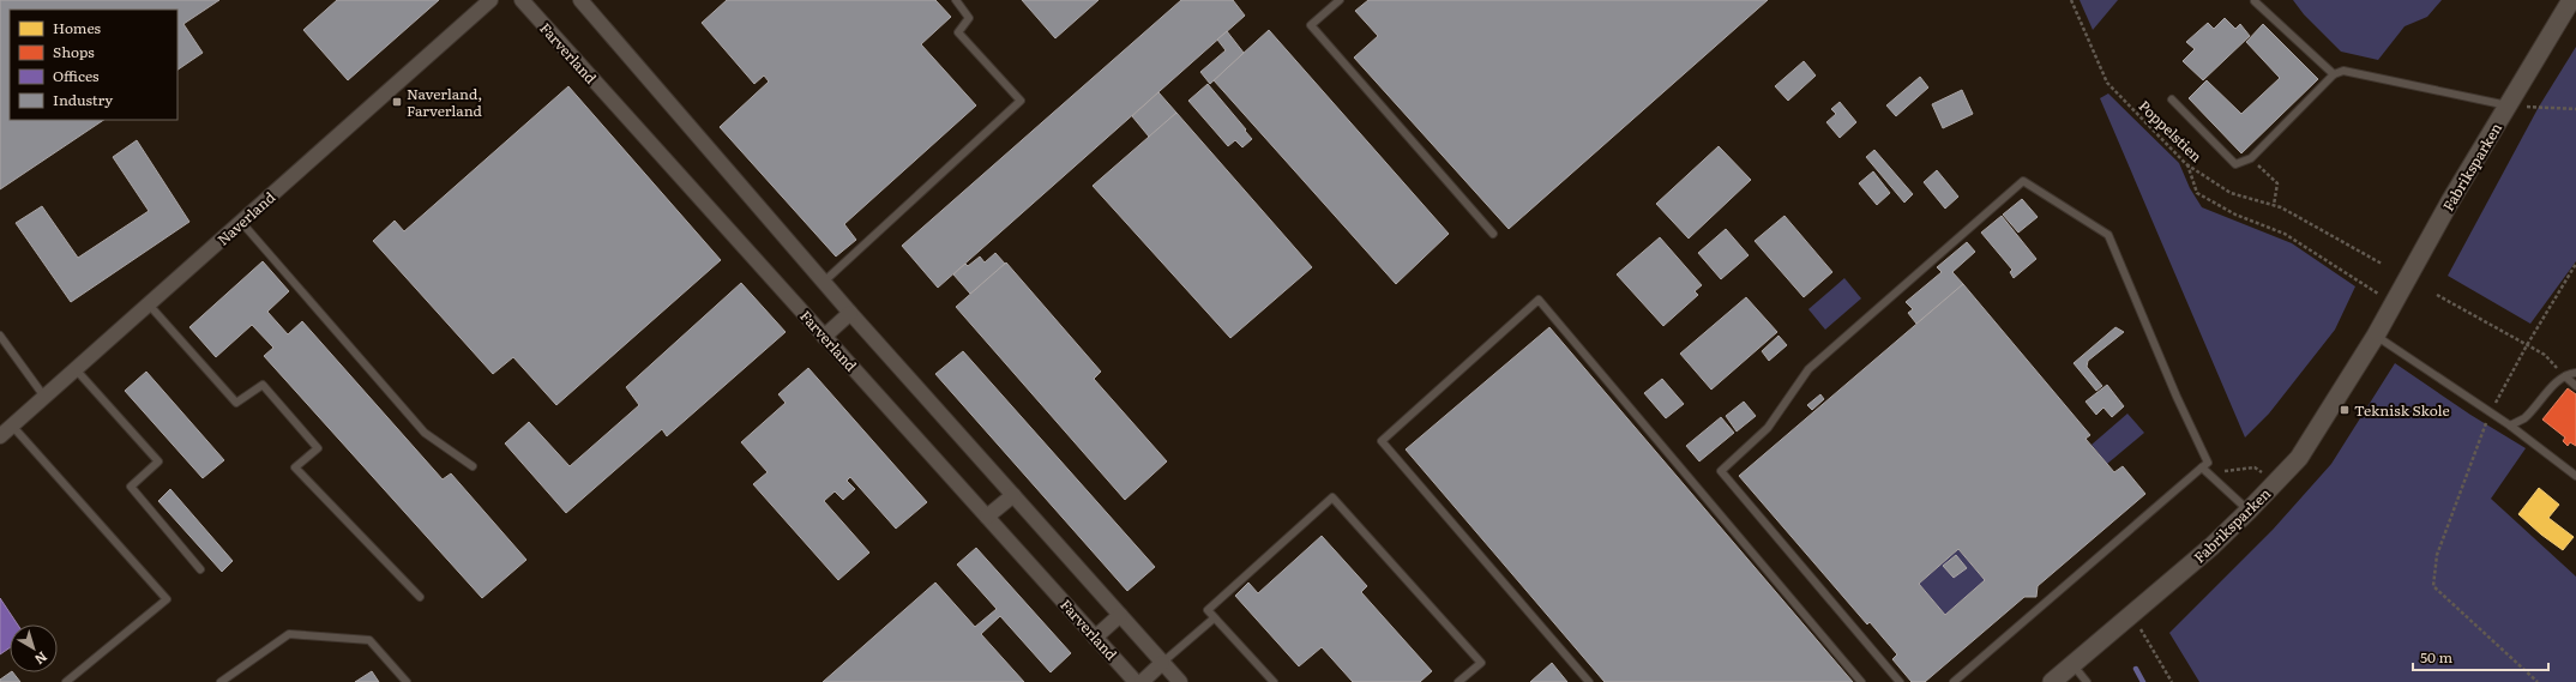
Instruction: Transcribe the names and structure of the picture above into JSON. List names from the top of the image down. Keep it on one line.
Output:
{"streets":{"street":["Farverland","Fabriksparken","Naverland"],"path":["Poppelstien"]},"places":{"transit":["Naverland, Farverland","Teknisk Skole"]},"legend":["Homes","Shops","Offices","Industry"],"scale_bar":"50 m","north":"bottom right"}
